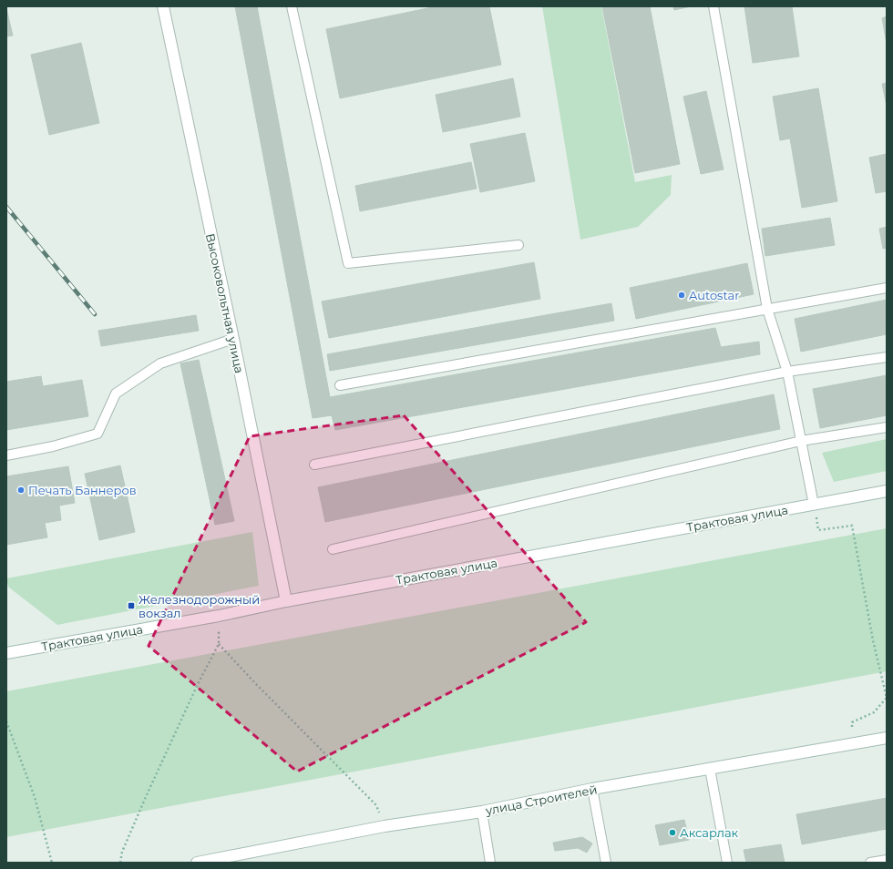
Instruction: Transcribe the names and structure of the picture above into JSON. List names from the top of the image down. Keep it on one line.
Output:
{"streets":{"main road":["Высоковольтная улица","Трактовая улица","улица Строителей"]},"crossings":[["Высоковольтная улица","Трактовая улица"]],"places":{"other":["Autostar","Печать Баннеров","Аксарлак"],"transit":["Железнодорожный вокзал"]}}
